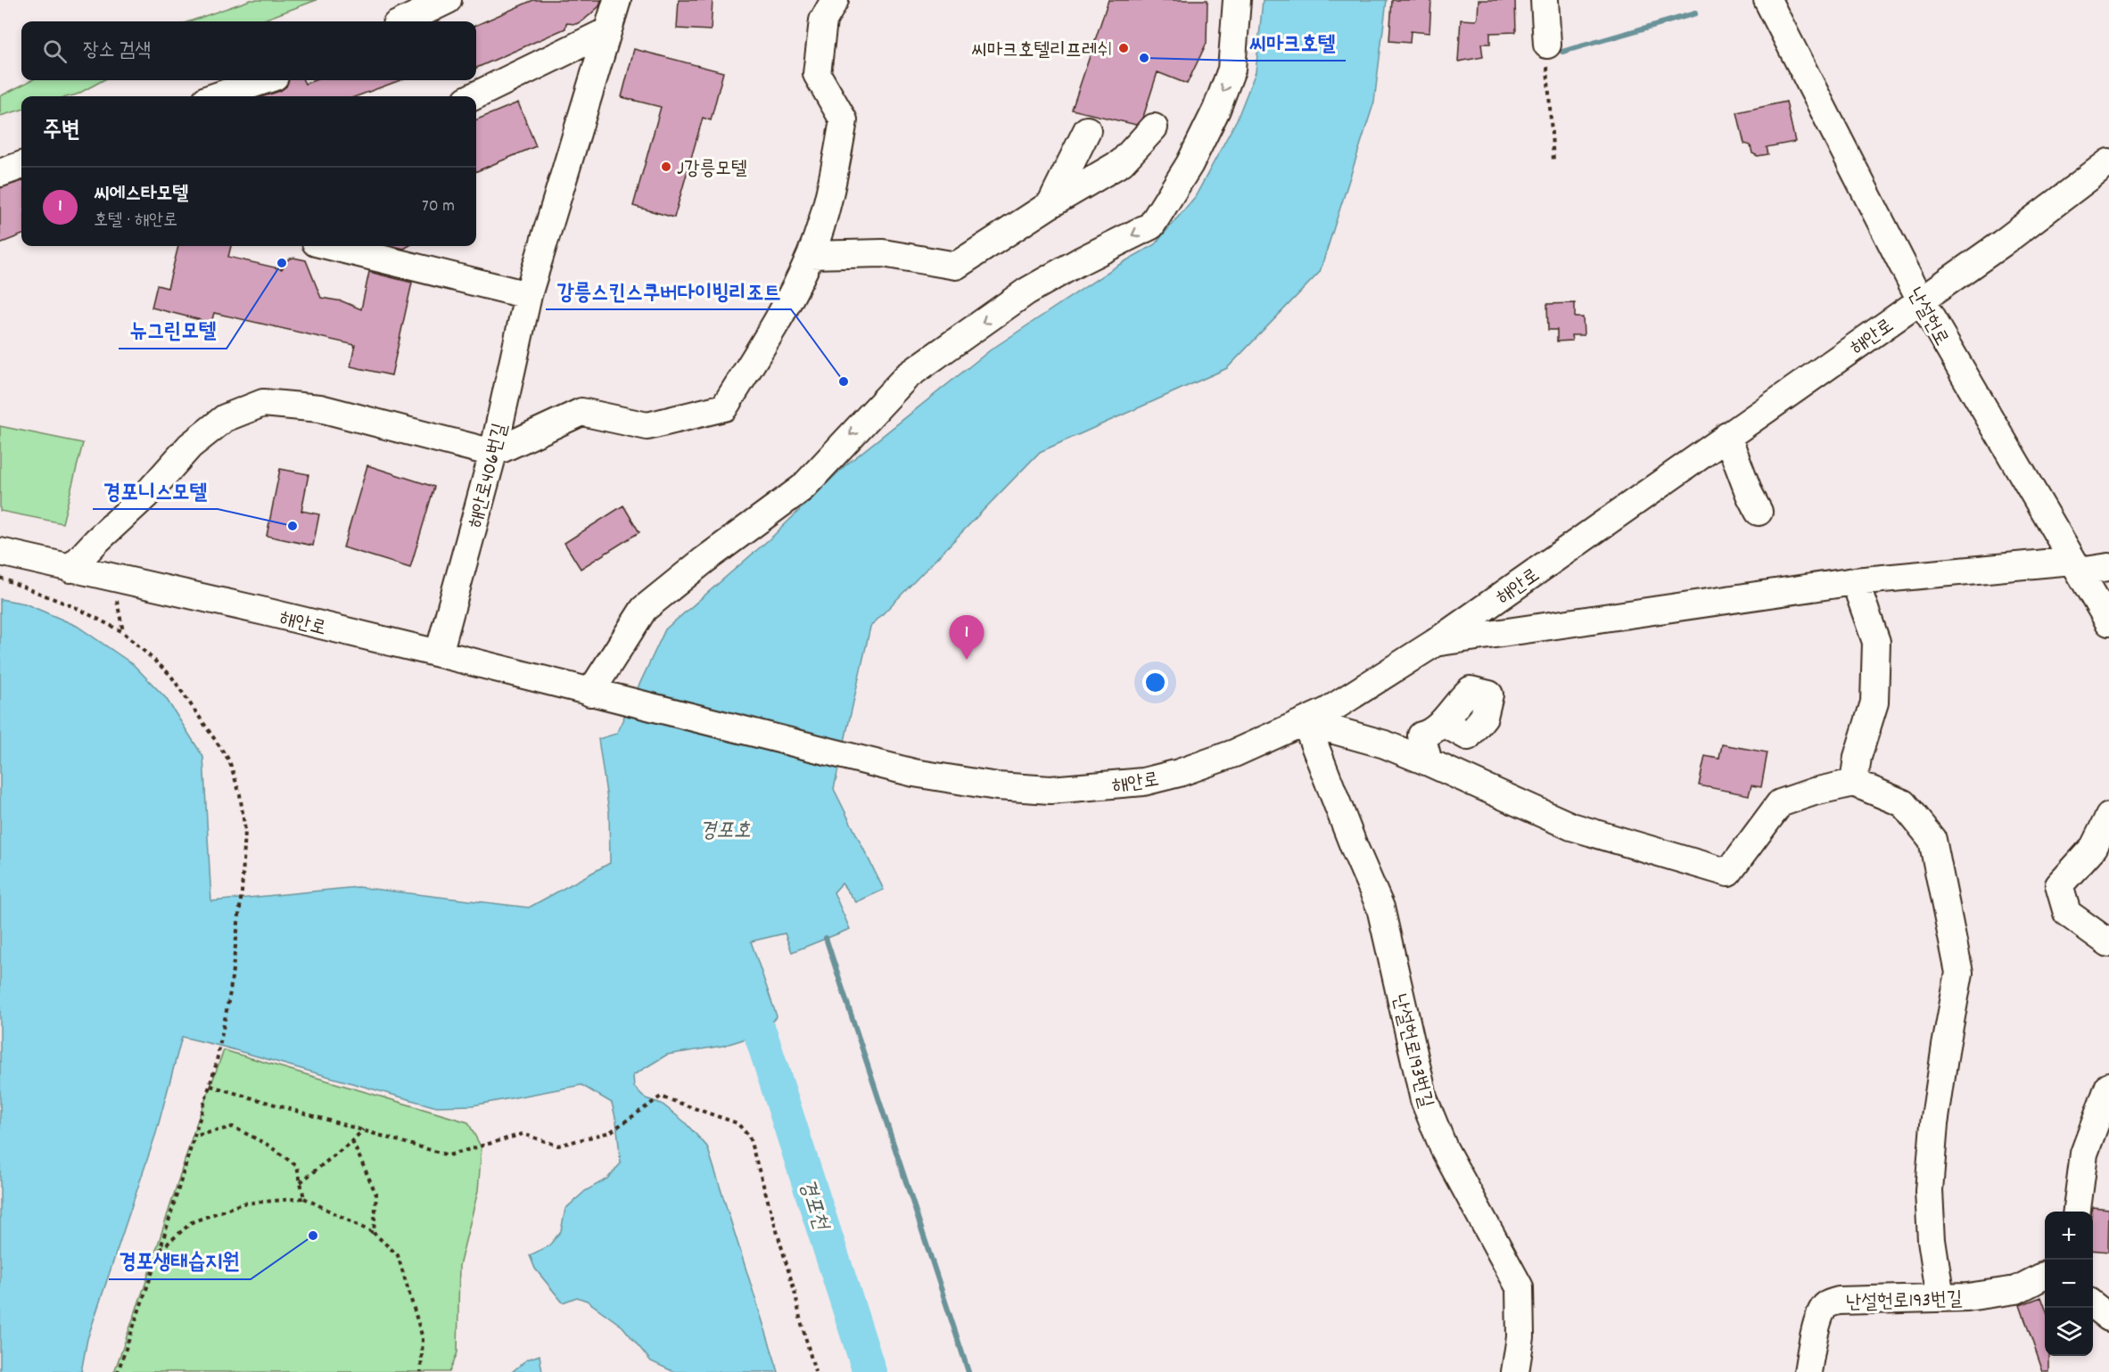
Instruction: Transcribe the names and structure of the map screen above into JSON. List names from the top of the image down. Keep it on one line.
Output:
{"streets":{"street":["난설헌로","해안로","해안로406번길","난설헌로193번길"]},"crossings":[["난설헌로","해안로"],["해안로","해안로406번길"],["해안로","난설헌로193번길"]],"water":["경포호","경포천"],"places":["씨마크호텔리프레쉬","씨마크호텔","J강릉모텔","뉴그린모텔","강릉스킨스쿠버다이빙리조트","경포니스모텔","경포생태습지원"],"page":{"search":"장소 검색","heading":"주변","list":[{"mark":"1","name":"씨에스타모텔","note":"호텔 · 해안로","value":"70 m"}],"pins":"1","map_buttons":["+","−"]}}
